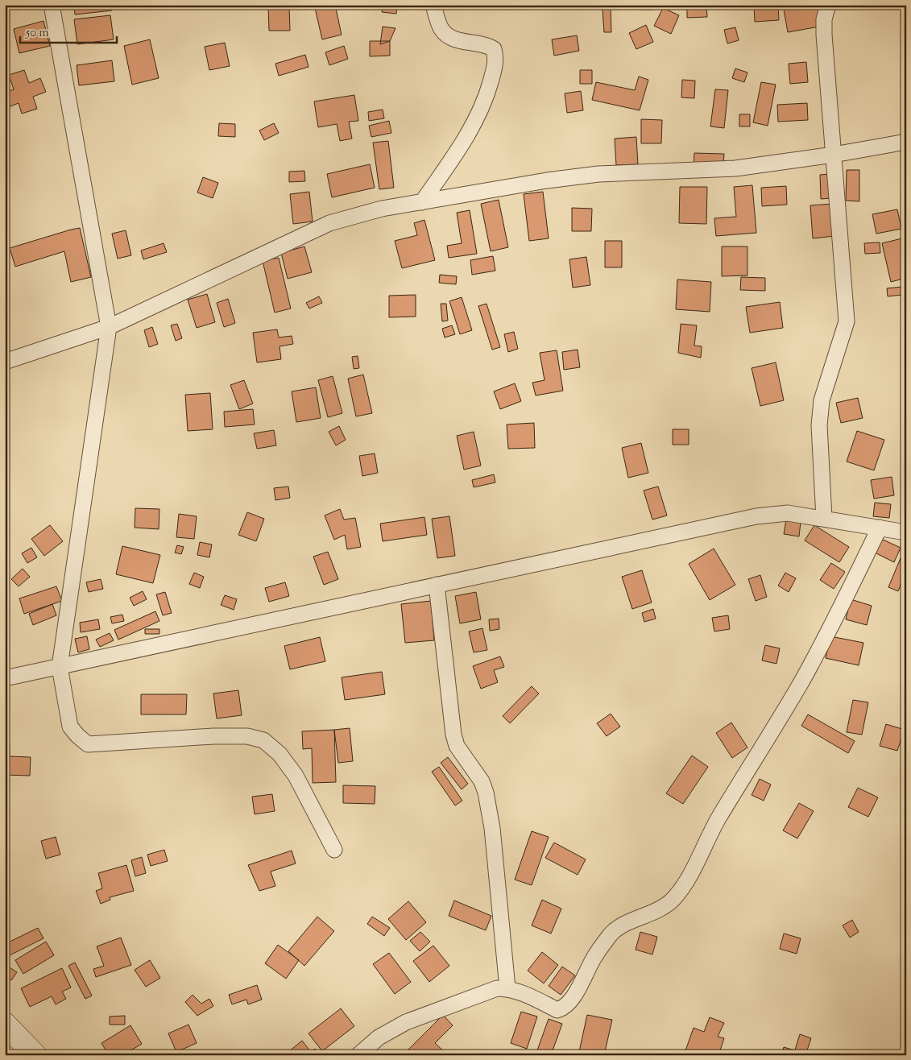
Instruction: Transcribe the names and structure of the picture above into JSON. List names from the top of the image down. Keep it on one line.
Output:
{"scale_bar":"50 m"}
